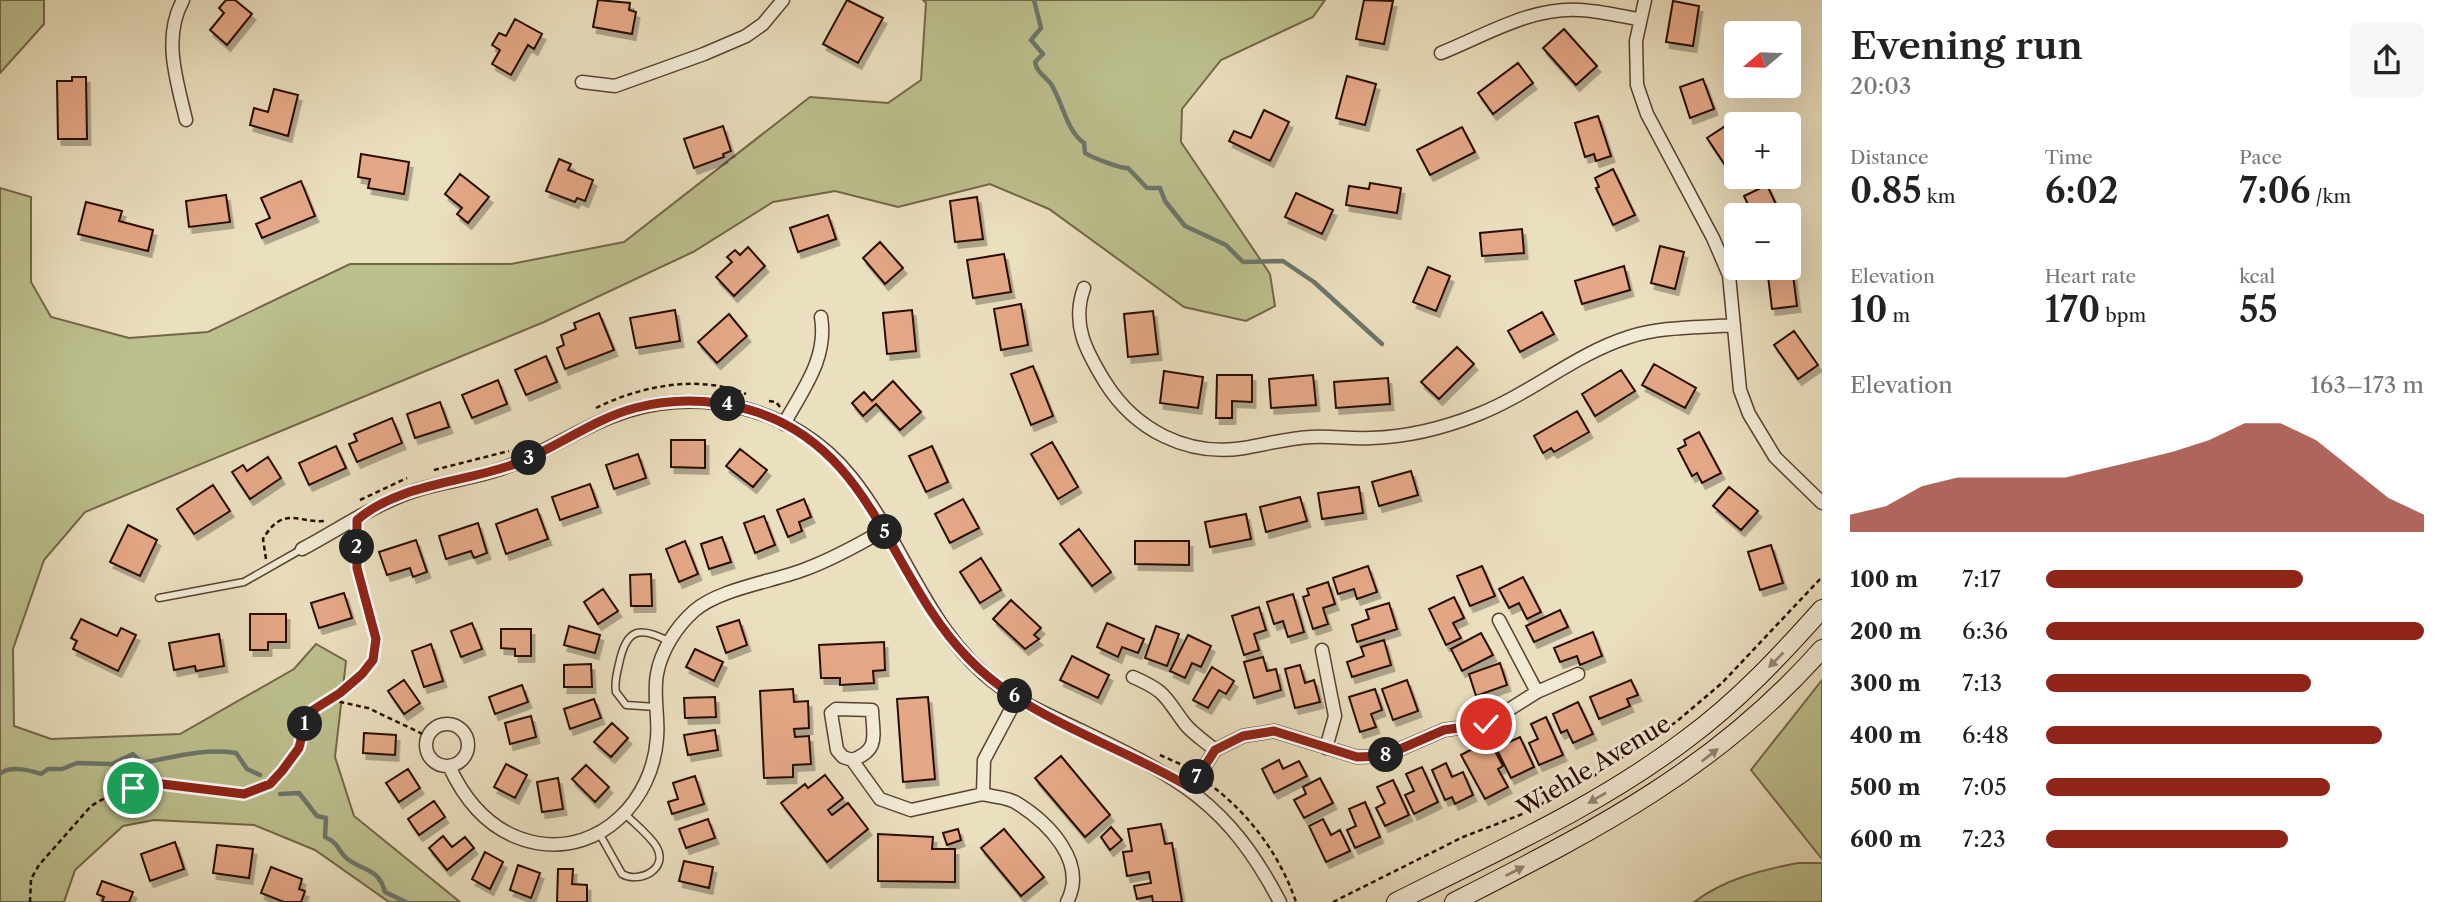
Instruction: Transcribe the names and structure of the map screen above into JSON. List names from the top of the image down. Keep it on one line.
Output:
{"streets":{"main road":["Wiehle Avenue"]},"north":"left","page":{"heading":["Evening run","20:03"],"map_buttons":["+","−"],"stats":[["Distance","0.85 km"],["Time","6:02"],["Pace","7:06 /km"],["Elevation","10 m"],["Heart rate","170 bpm"],["kcal","55"]],"chart":["Elevation","163–173 m"],"pins":["4","3","5","2","6","1","8","7"],"list":[{"name":"100 m","note":"7:17"},{"name":"200 m","note":"6:36"},{"name":"300 m","note":"7:13"},{"name":"400 m","note":"6:48"},{"name":"500 m","note":"7:05"},{"name":"600 m","note":"7:23"}]}}
